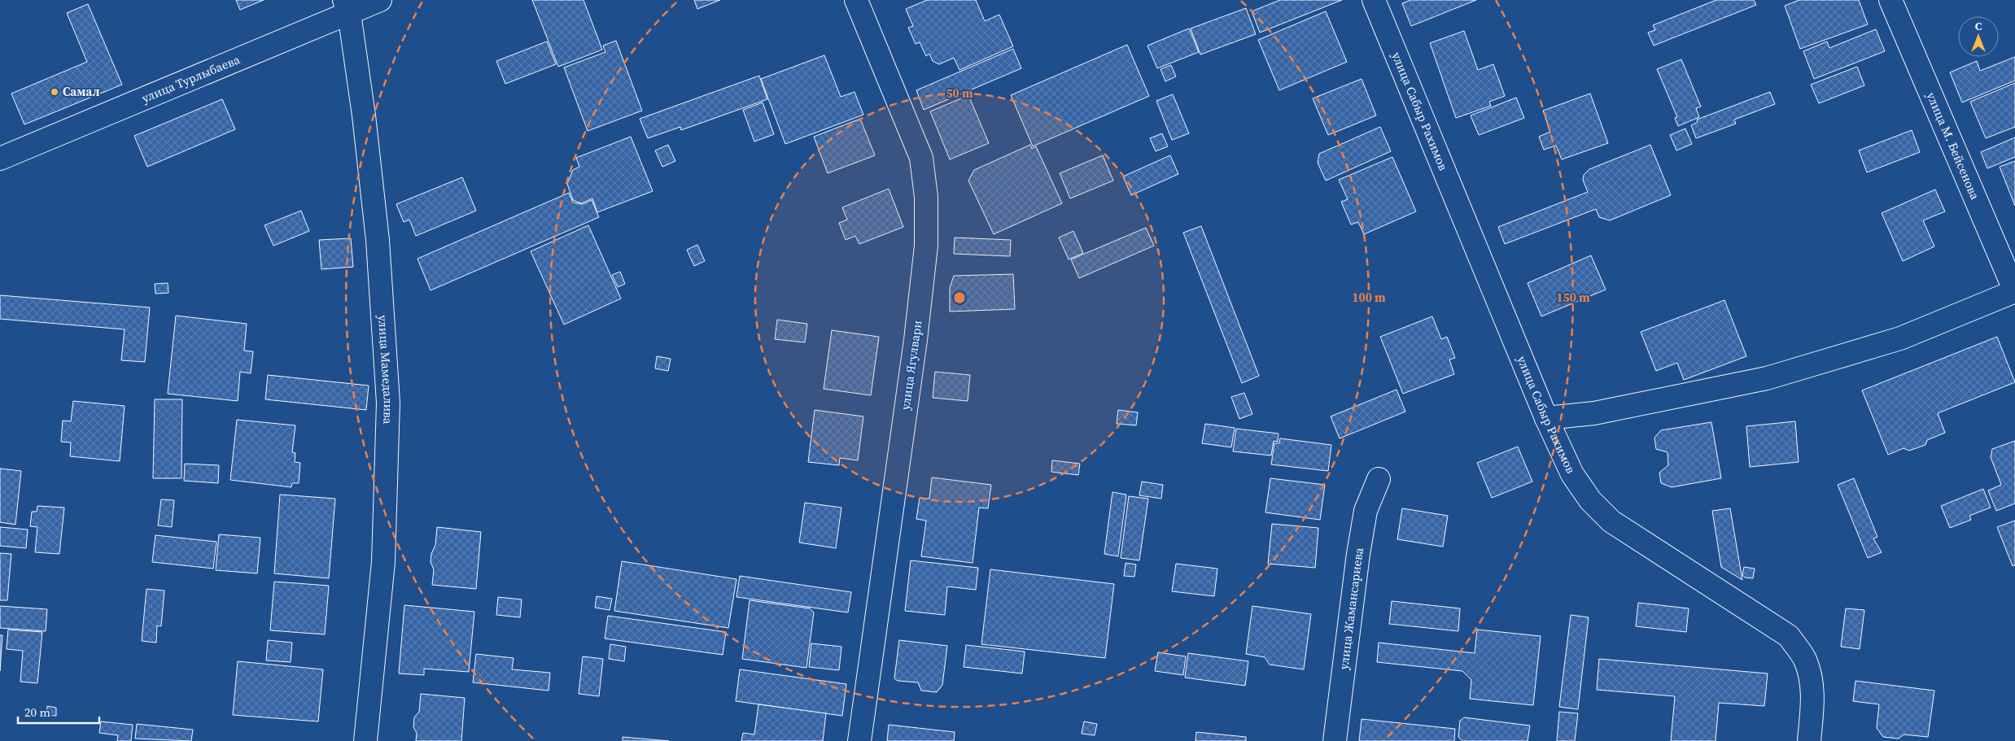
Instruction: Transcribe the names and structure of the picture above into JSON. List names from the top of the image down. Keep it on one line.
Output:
{"streets":{"street":["улица Турлыбаева","улица Сабыр Рахимов","улица М. Бейсенова","улица Ягулвари","улица Мамедалива","улица Жамансариева"]},"crossings":[["улица Турлыбаева","улица Мамедалива"]],"places":["Самал"],"scale_bar":"20 m","north":"top","rings":["50 m","100 m","150 m"]}
